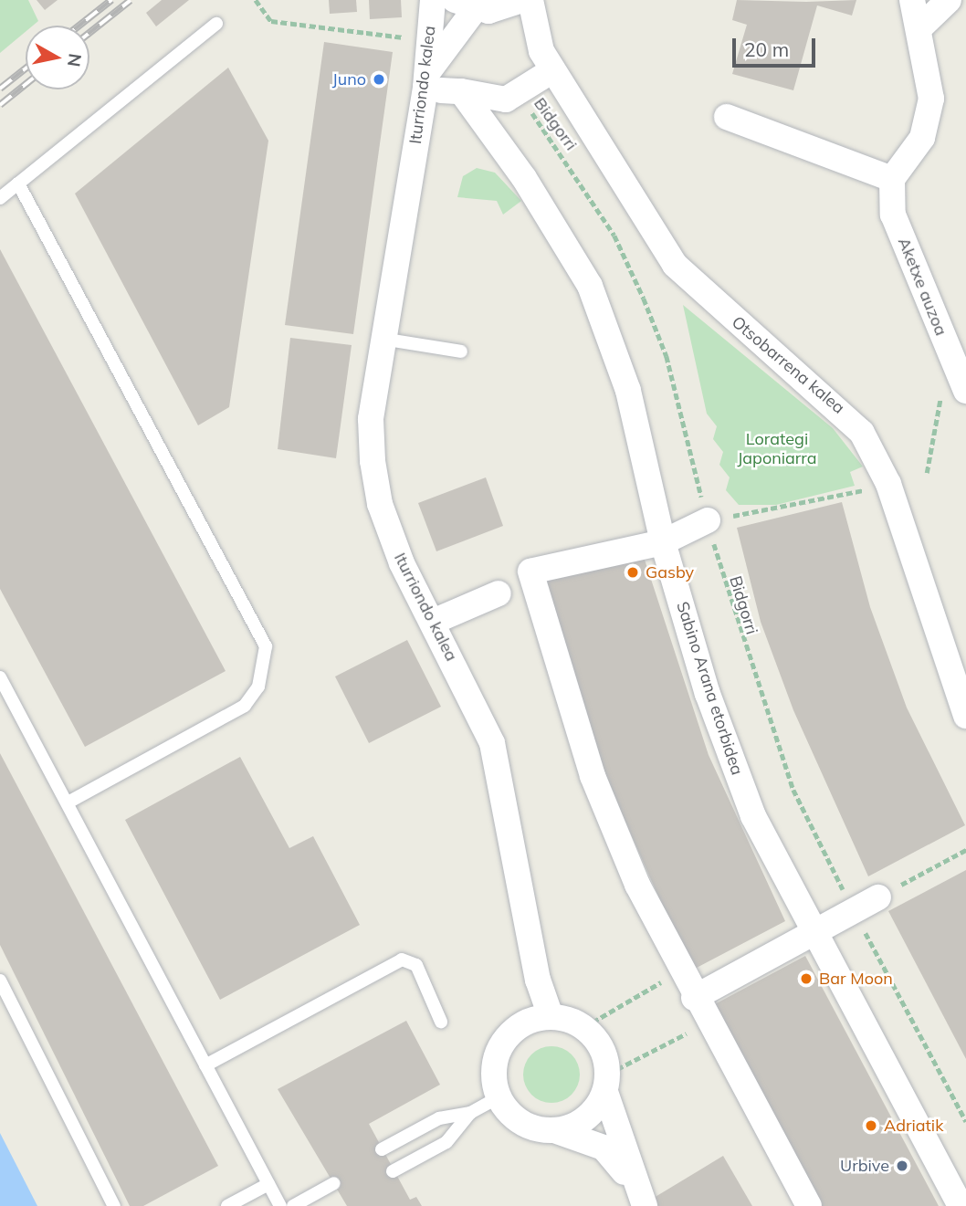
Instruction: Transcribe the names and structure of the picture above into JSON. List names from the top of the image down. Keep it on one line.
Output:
{"streets":{"street":["Iturriondo kalea","Aketxe auzoa","Otsobarrena kalea","Sabino Arana etorbidea"],"path":["Bidgorri"]},"crossings":[["Iturriondo kalea","Sabino Arana etorbidea"]],"parks":["Lorategi Japoniarra"],"places":["Juno","Gasby","Bar Moon","Adriatik","Urbive"],"scale_bar":"20 m","north":"right"}
